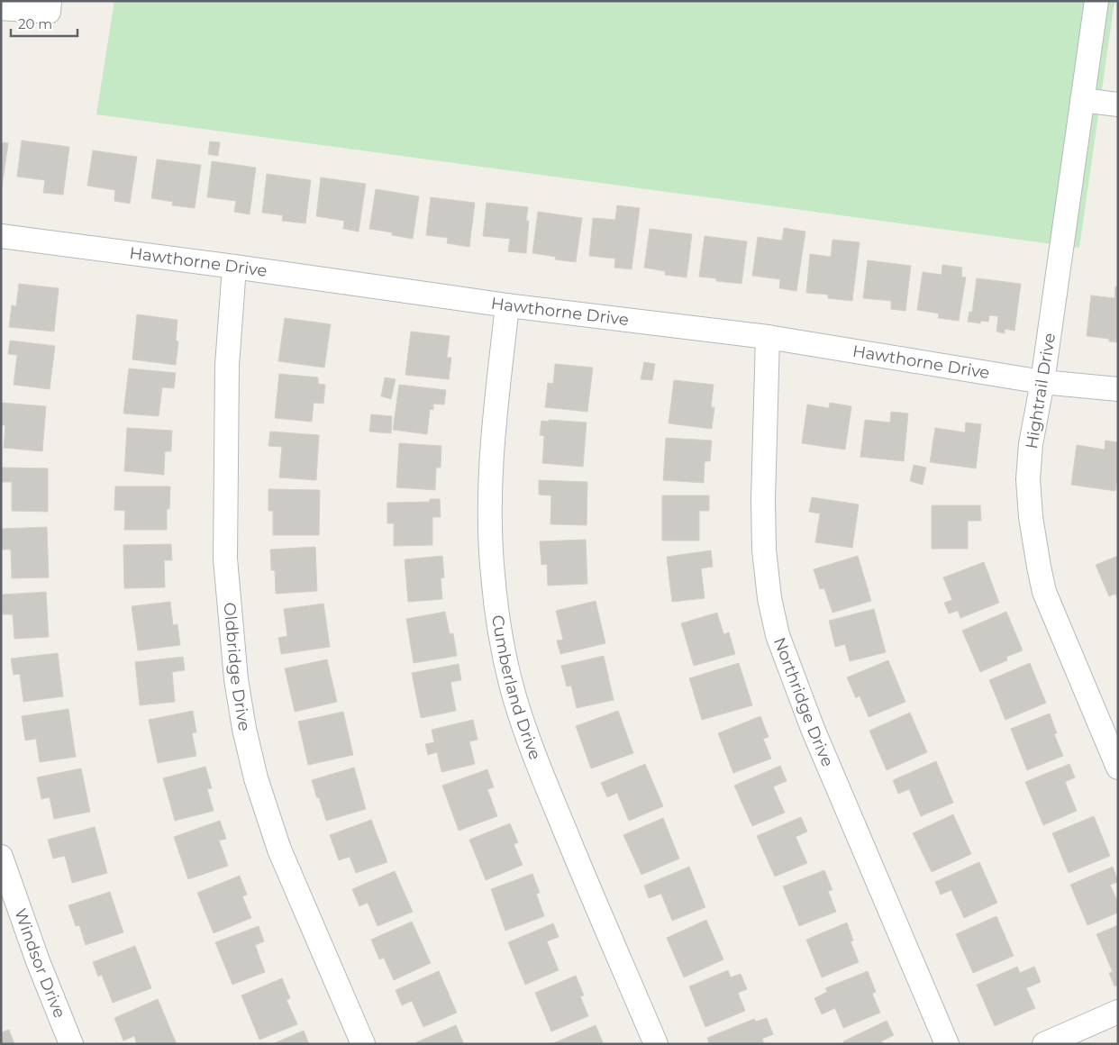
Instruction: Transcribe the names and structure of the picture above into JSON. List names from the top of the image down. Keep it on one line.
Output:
{"streets":{"street":["Hawthorne Drive","Hightrail Drive","Oldbridge Drive","Cumberland Drive","Northridge Drive","Windsor Drive"]},"crossings":[["Hawthorne Drive","Hightrail Drive"],["Hawthorne Drive","Oldbridge Drive"],["Hawthorne Drive","Cumberland Drive"],["Hawthorne Drive","Northridge Drive"]],"scale_bar":"20 m"}
